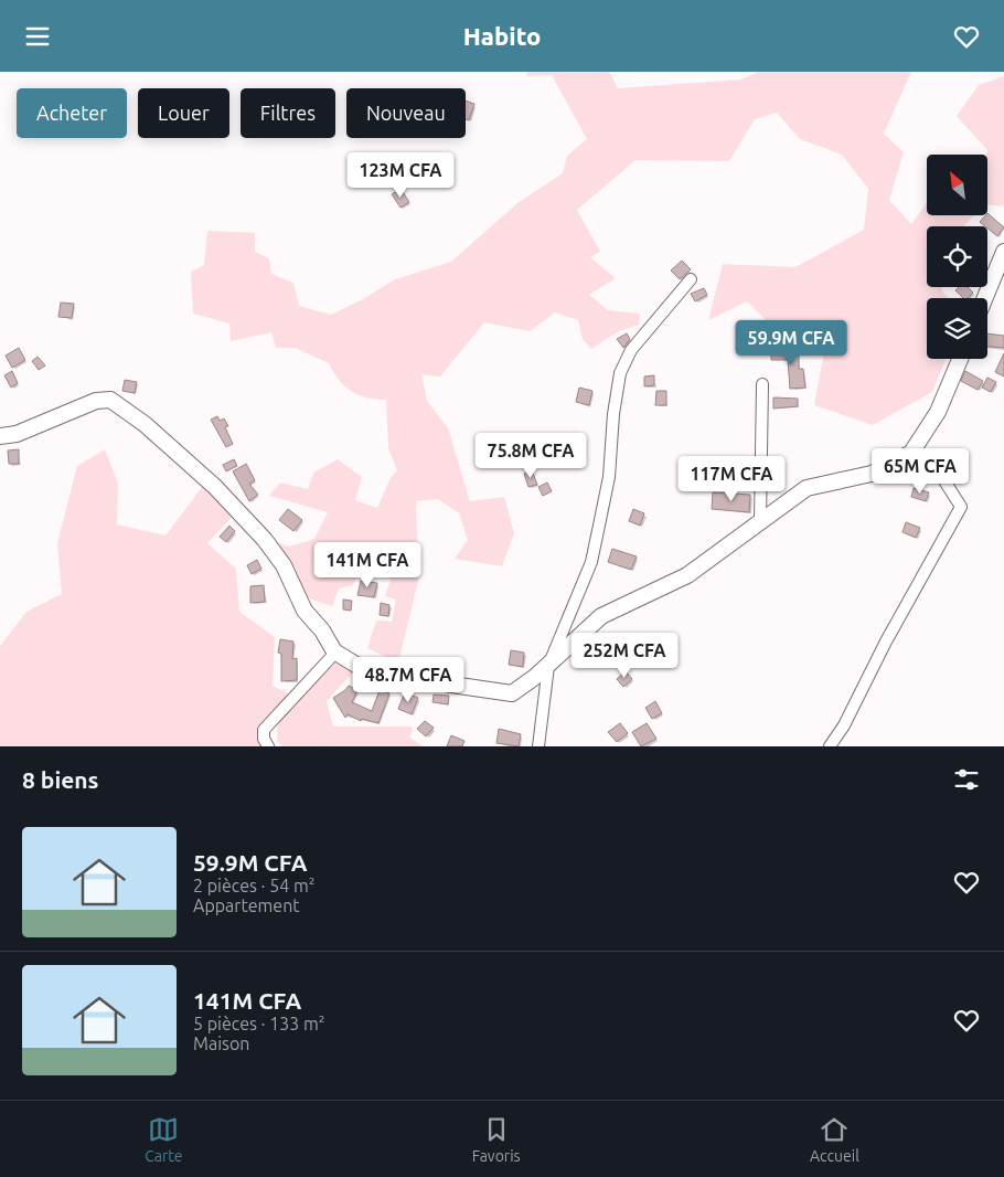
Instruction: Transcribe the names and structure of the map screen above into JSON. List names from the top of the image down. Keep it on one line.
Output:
{"north":"top left","page":{"header":"Habito","chip":["Acheter","Louer","Filtres","Nouveau"],"price":["123M CFA","59.9M CFA","75.8M CFA","65M CFA","117M CFA","141M CFA","252M CFA","48.7M CFA"],"heading":"8 biens","list":[{"name":"59.9M CFA","note":"2 pièces · 54 m² · Appartement"},{"name":"141M CFA","note":"5 pièces · 133 m² · Maison"}],"tabs":["Carte","Favoris","Accueil"]}}
